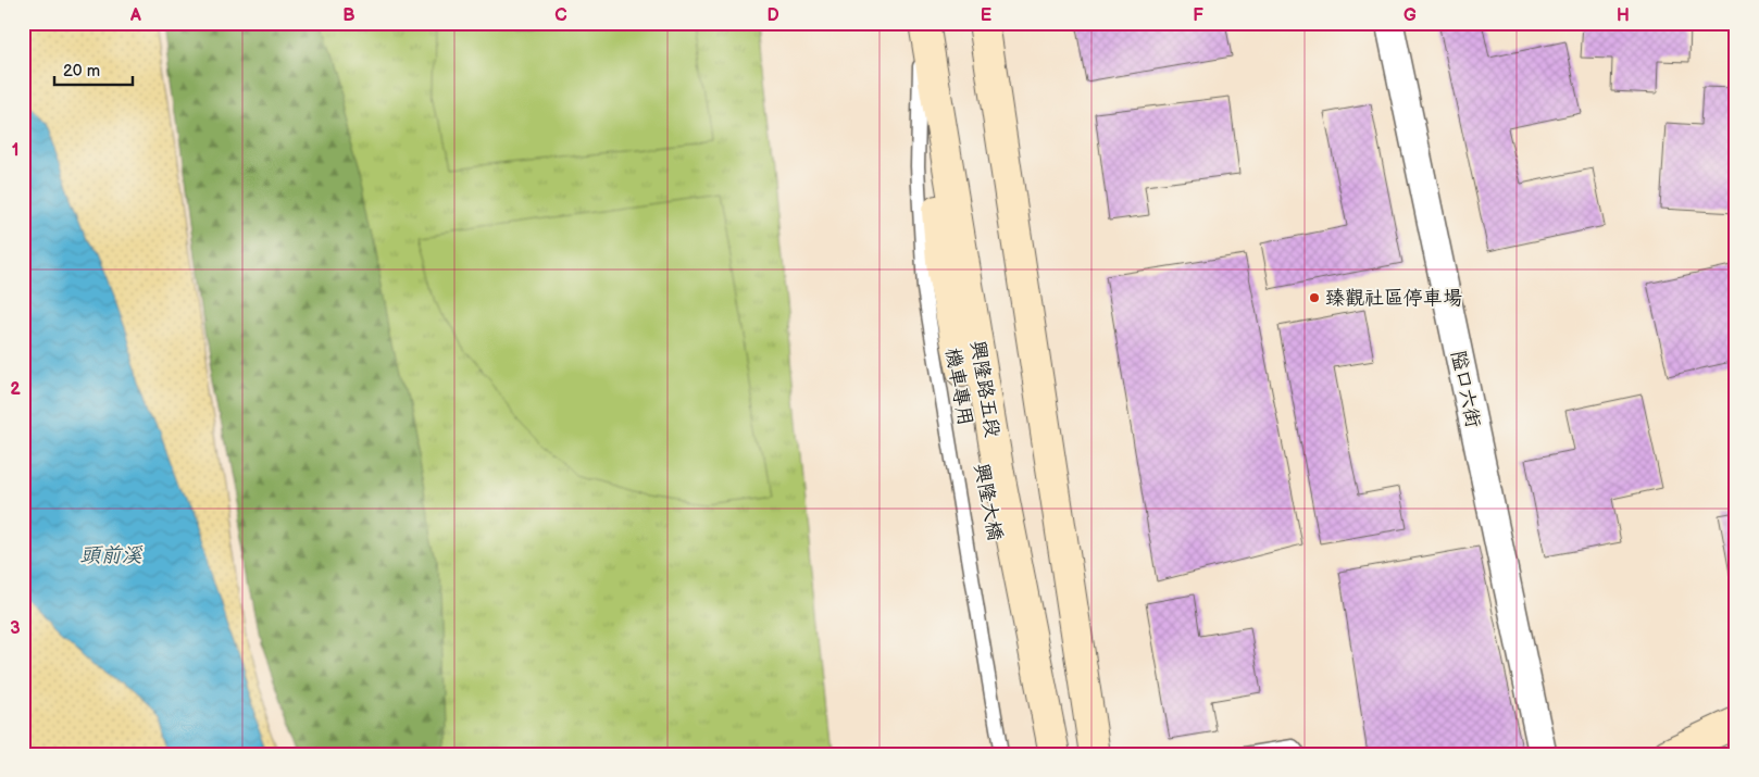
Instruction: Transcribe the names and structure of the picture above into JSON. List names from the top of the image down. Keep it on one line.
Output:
{"streets":{"street":["興隆路五段","隘口六街","興隆大橋"],"lane":["機車專用"]},"crossings":[["機車專用","興隆路五段"],["機車專用","興隆大橋"],["興隆路五段","興隆大橋"]],"water":["頭前溪"],"places":["臻觀社區停車場"],"scale_bar":"20 m","grid":{"columns":["A","B","C","D","E","F","G","H"],"rows":["1","2","3"]}}
